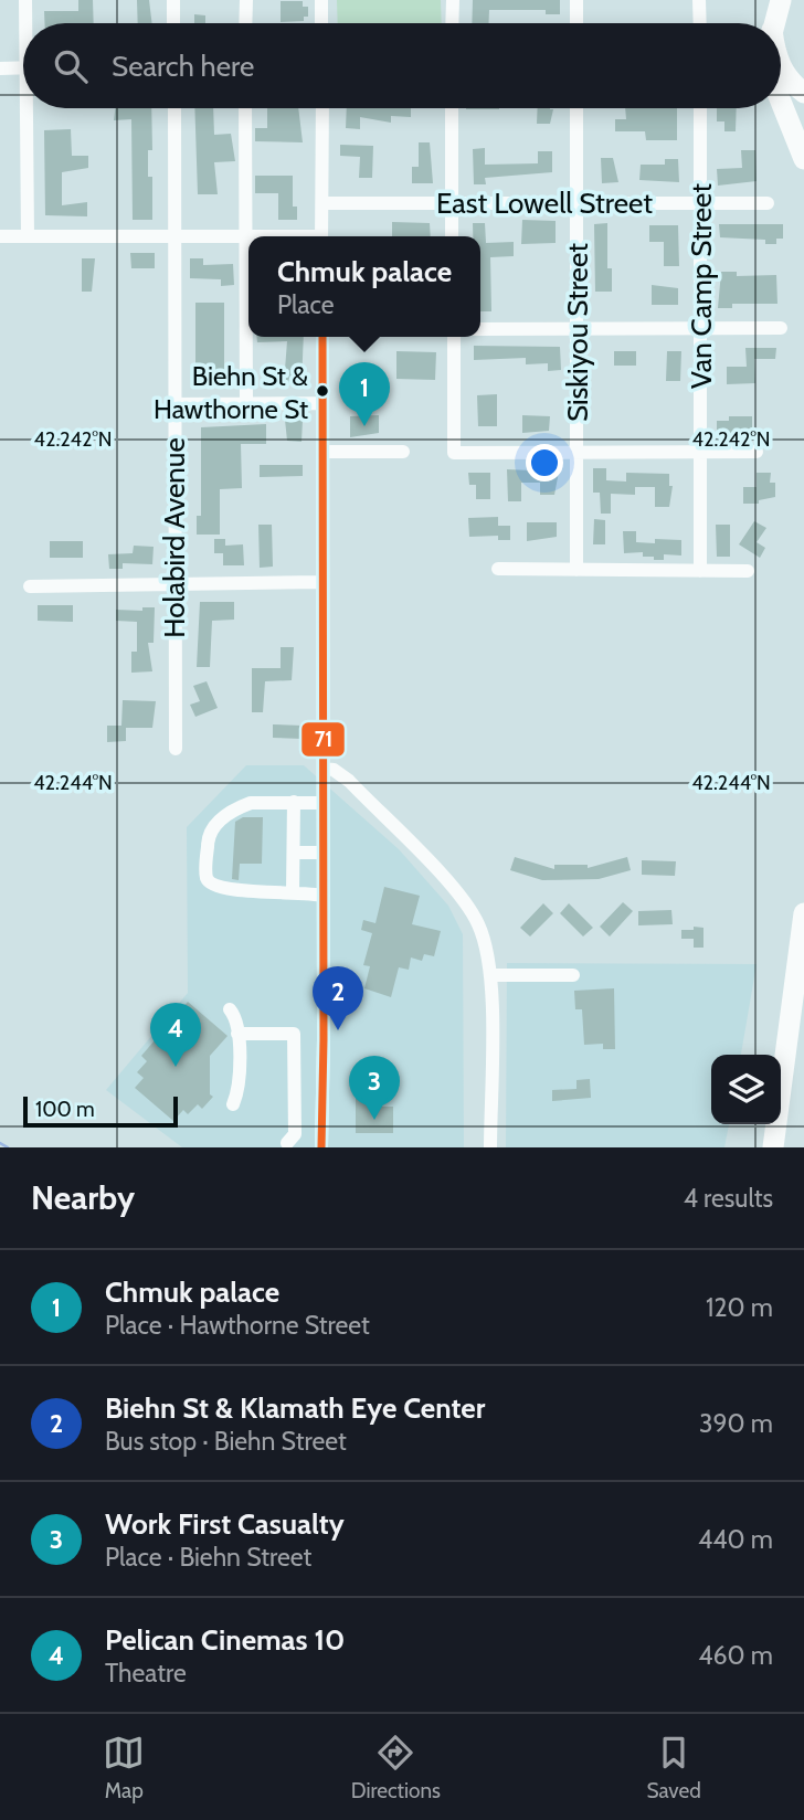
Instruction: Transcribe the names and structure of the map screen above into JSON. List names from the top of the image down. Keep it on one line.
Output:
{"streets":{"street":["East Lowell Street","Van Camp Street","Siskiyou Street","Holabird Avenue"]},"crossings":[["East Lowell Street","Van Camp Street"],["East Lowell Street","Siskiyou Street"]],"places":["Biehn St & Hawthorne St"],"lines":["transit line 71"],"scale_bar":"100 m","page":{"search":"Search here","popup":["Chmuk palace","Place"],"pins":["1","2","4","3"],"scale":"100 m","heading":["Nearby","4 results"],"list":[{"mark":"1","name":"Chmuk palace","note":"Place · Hawthorne Street","value":"120 m"},{"mark":"2","name":"Biehn St & Klamath Eye Center","note":"Bus stop · Biehn Street","value":"390 m"},{"mark":"3","name":"Work First Casualty","note":"Place · Biehn Street","value":"440 m"},{"mark":"4","name":"Pelican Cinemas 10","note":"Theatre","value":"460 m"}],"nav":["Map","Directions","Saved"]},"coordinates":["42.242°N","42.244°N"]}
